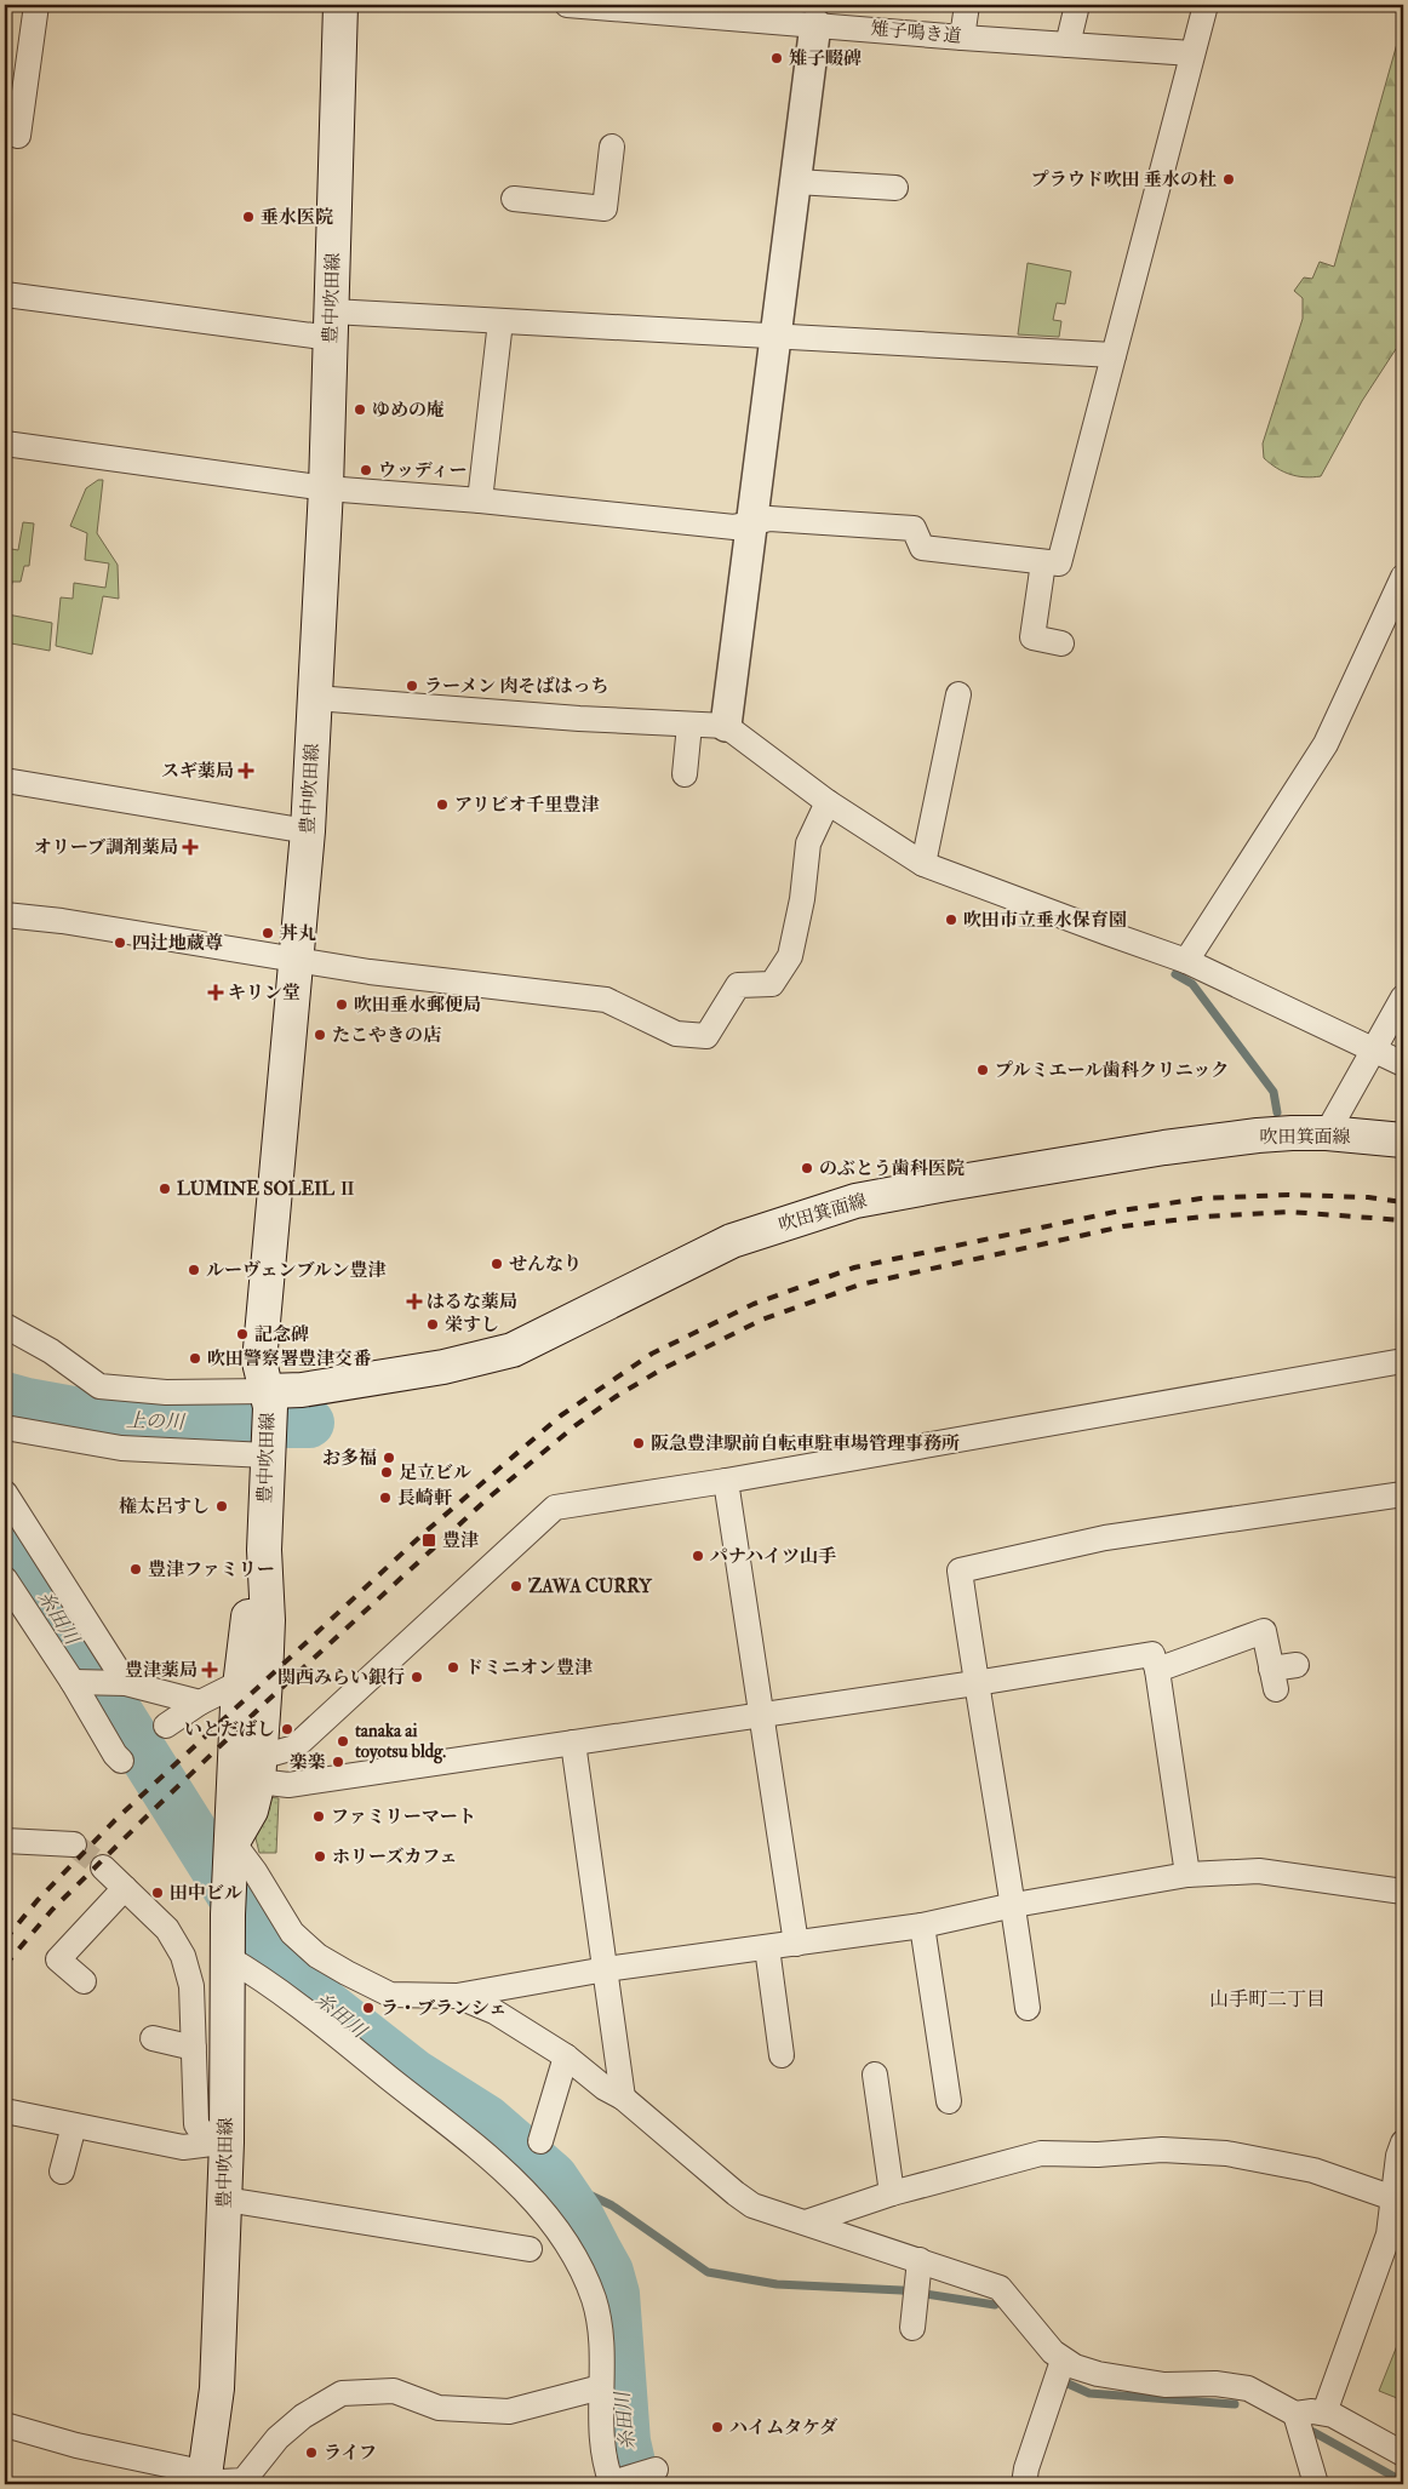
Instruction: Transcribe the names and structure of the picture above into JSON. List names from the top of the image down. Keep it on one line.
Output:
{"streets":{"main road":["豊中吹田線","吹田箕面線"],"street":["雉子鳴き道"]},"crossings":[["豊中吹田線","吹田箕面線"]],"districts":["山手町二丁目"],"water":["上の川","糸田川"],"places":{"other":["雉子畷碑","プラウド吹田 垂水の杜","垂水医院","ゆめの庵","ウッディー","ラーメン 肉そばはっち","アリビオ千里豊津","吹田市立垂水保育園","丼丸","四辻地蔵尊","吹田垂水郵便局","たこやきの店","プルミエール歯科クリニック","のぶとう歯科医院","LUMINE SOLEIL Ⅱ","せんなり","ルーヴェンブルン豊津","栄すし","記念碑","吹田警察署豊津交番","阪急豊津駅前自転車駐車場管理事務所","お多福","足立ビル","長崎軒","権太呂すし","パナハイツ山手","豊津ファミリー","ZAWA CURRY","ドミニオン豊津","関西みらい銀行","いとだばし","tanaka ai toyotsu bldg.","楽楽","ファミリーマート","ホリーズカフェ","田中ビル","ラ・ブランシェ","ハイムタケダ","ライフ"],"health":["スギ薬局","オリーブ調剤薬局","キリン堂","はるな薬局","豊津薬局"],"transit":["豊津"]}}
